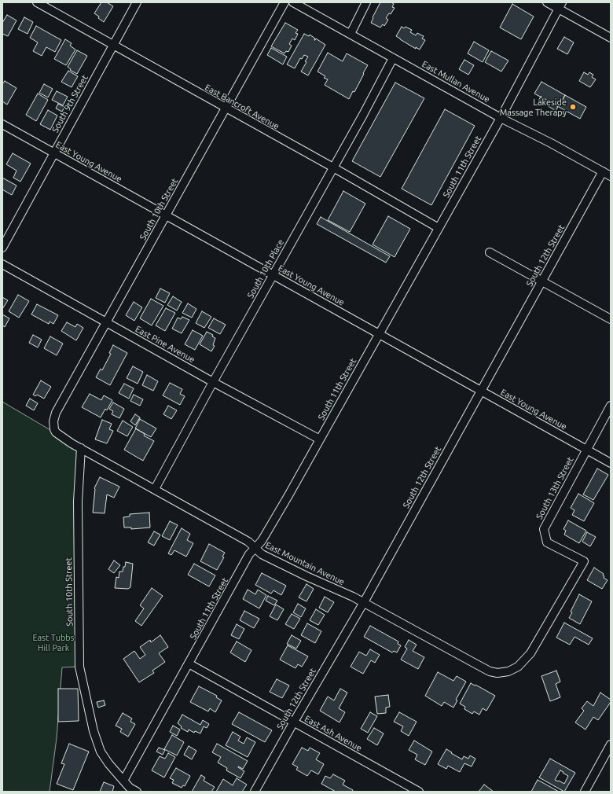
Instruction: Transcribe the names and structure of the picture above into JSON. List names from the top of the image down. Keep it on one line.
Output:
{"streets":{"street":["East Mullan Avenue","South 9th Street","East Bancroft Avenue","East Young Avenue","South 11th Street","South 10th Street","South 12th Street","South 10th Place","East Pine Avenue","South 13th Street","East Mountain Avenue","East Ash Avenue"]},"crossings":[["East Mullan Avenue","South 11th Street"],["East Mullan Avenue","South 12th Street"],["East Mullan Avenue","South 10th Place"],["South 9th Street","East Bancroft Avenue"],["South 9th Street","East Young Avenue"],["East Bancroft Avenue","South 11th Street"],["East Bancroft Avenue","South 10th Street"],["East Bancroft Avenue","South 10th Place"],["East Young Avenue","South 11th Street"],["East Young Avenue","South 10th Street"],["East Young Avenue","South 12th Street"],["East Young Avenue","South 10th Place"],["East Young Avenue","South 13th Street"],["South 11th Street","South 10th Street"],["South 11th Street","East Pine Avenue"],["South 11th Street","East Mountain Avenue"],["South 11th Street","East Ash Avenue"],["South 10th Street","East Pine Avenue"],["South 10th Street","East Mountain Avenue"],["South 12th Street","East Mountain Avenue"],["South 12th Street","East Ash Avenue"],["South 10th Place","East Pine Avenue"],["South 10th Place","East Mountain Avenue"],["South 13th Street","East Mountain Avenue"]],"parks":["East Tubbs Hill Park"],"places":["Lakeside Massage Therapy"]}
